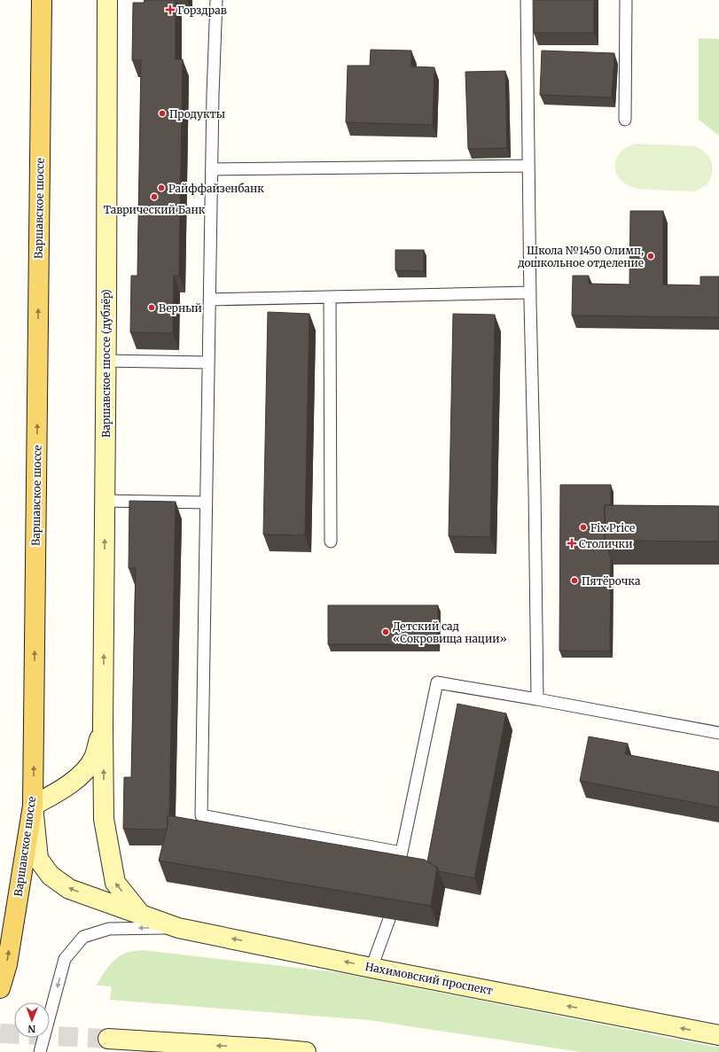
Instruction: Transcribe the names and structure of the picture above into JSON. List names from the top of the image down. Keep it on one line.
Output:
{"streets":{"main road":["Варшавское шоссе"],"street":["Варшавское шоссе (дублёр)","Нахимовский проспект"]},"crossings":[["Варшавское шоссе","Варшавское шоссе (дублёр)"],["Варшавское шоссе","Нахимовский проспект"],["Варшавское шоссе (дублёр)","Нахимовский проспект"]],"one_way":["Варшавское шоссе","Варшавское шоссе (дублёр)","Нахимовский проспект"],"places":{"health":["Горздрав","Столички"],"other":["Продукты","Райффайзенбанк","Таврический Банк","Школа №1450 Олимп, дошкольное отделение","Верный","Fix Price","Пятёрочка","Детский сад «Сокровища нации»"]},"north":"bottom"}
